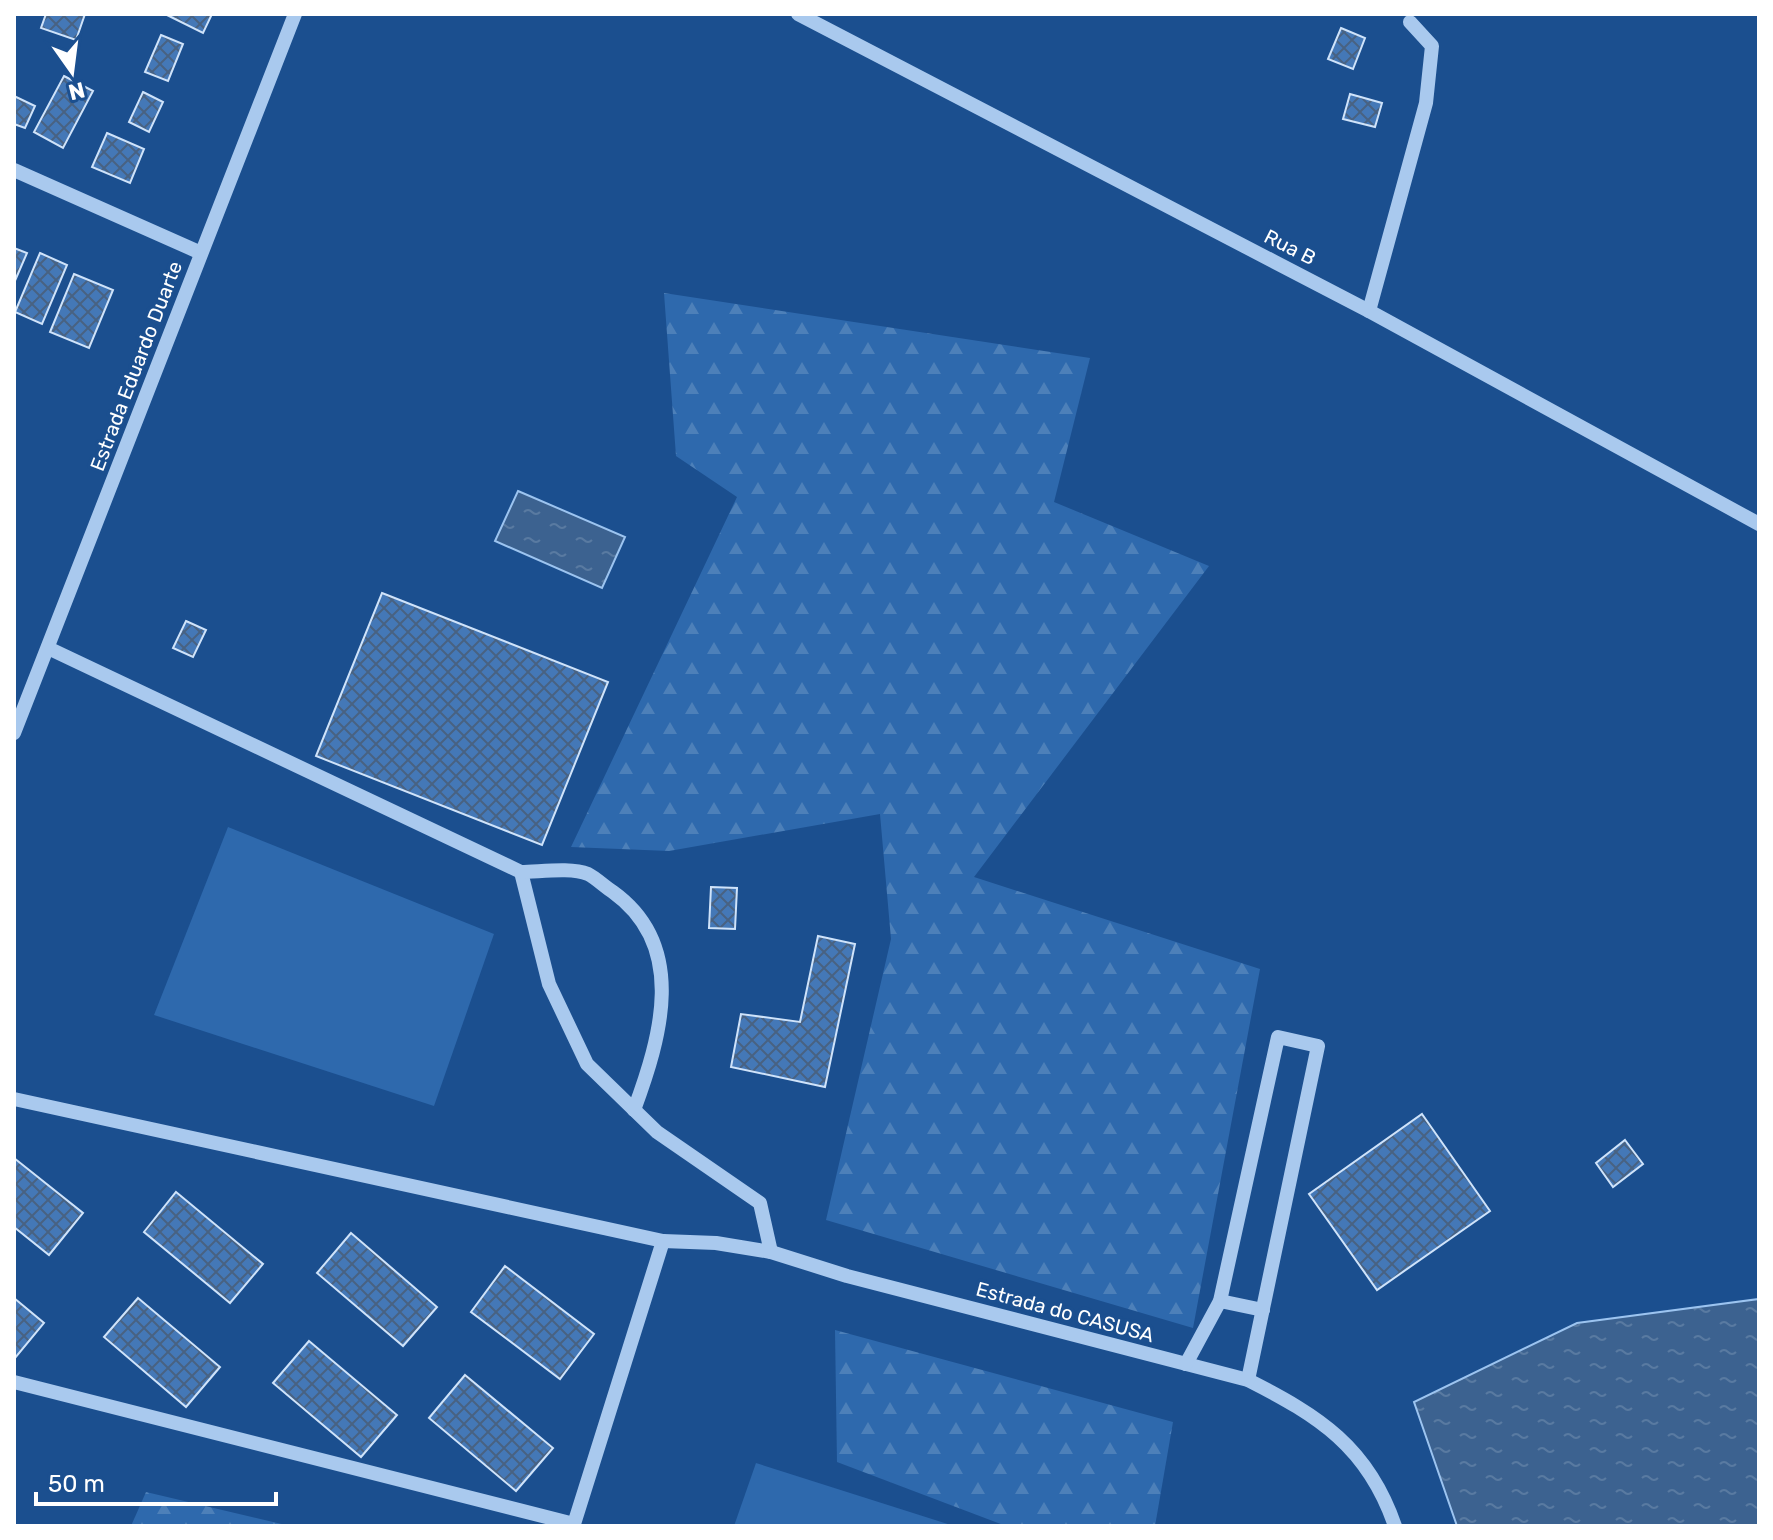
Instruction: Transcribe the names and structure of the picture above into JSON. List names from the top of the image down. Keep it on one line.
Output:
{"streets":{"street":["Rua B","Estrada Eduardo Duarte","Estrada do CASUSA"]},"scale_bar":"50 m","north":"bottom"}
